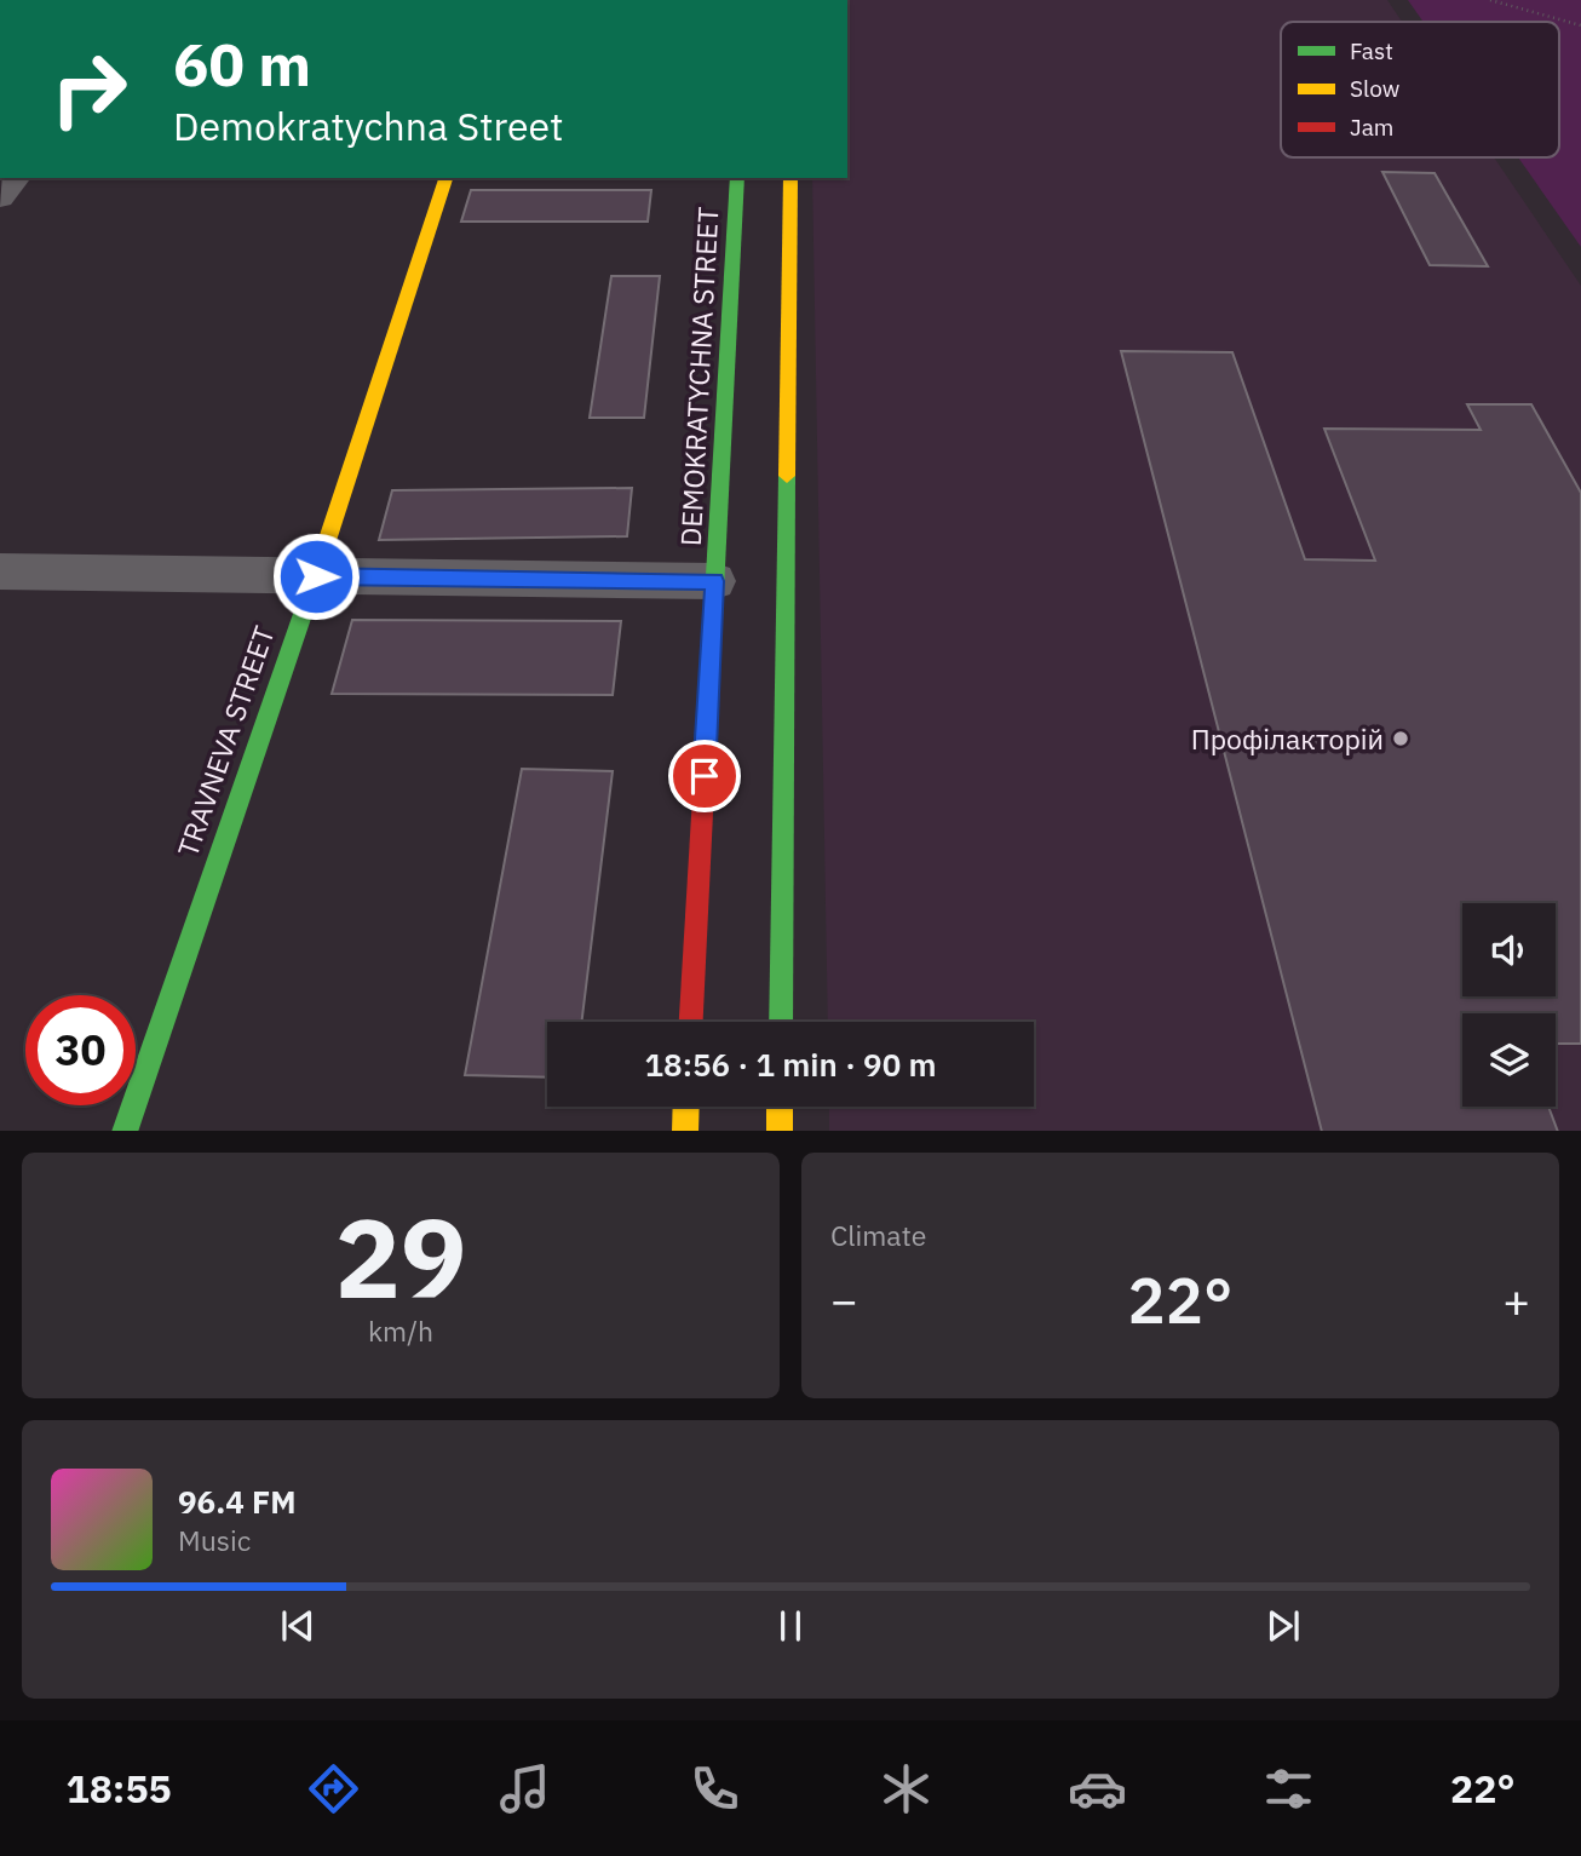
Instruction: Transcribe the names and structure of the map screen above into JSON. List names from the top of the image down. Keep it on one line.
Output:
{"streets":{"street":["DEMOKRATYCHNA STREET","TRAVNEVA STREET"]},"places":["Профілакторій"],"legend":["Fast","Slow","Jam"],"page":{"turn":["60 m","Demokratychna Street"],"limit":"30","trip":"18:56 · 1 min · 90 m","tile":[["29","km/h"],"Climate"],"heat":["−","22°","+"],"song":["96.4 FM","Music"],"tabs":["18:55","22°"]}}
